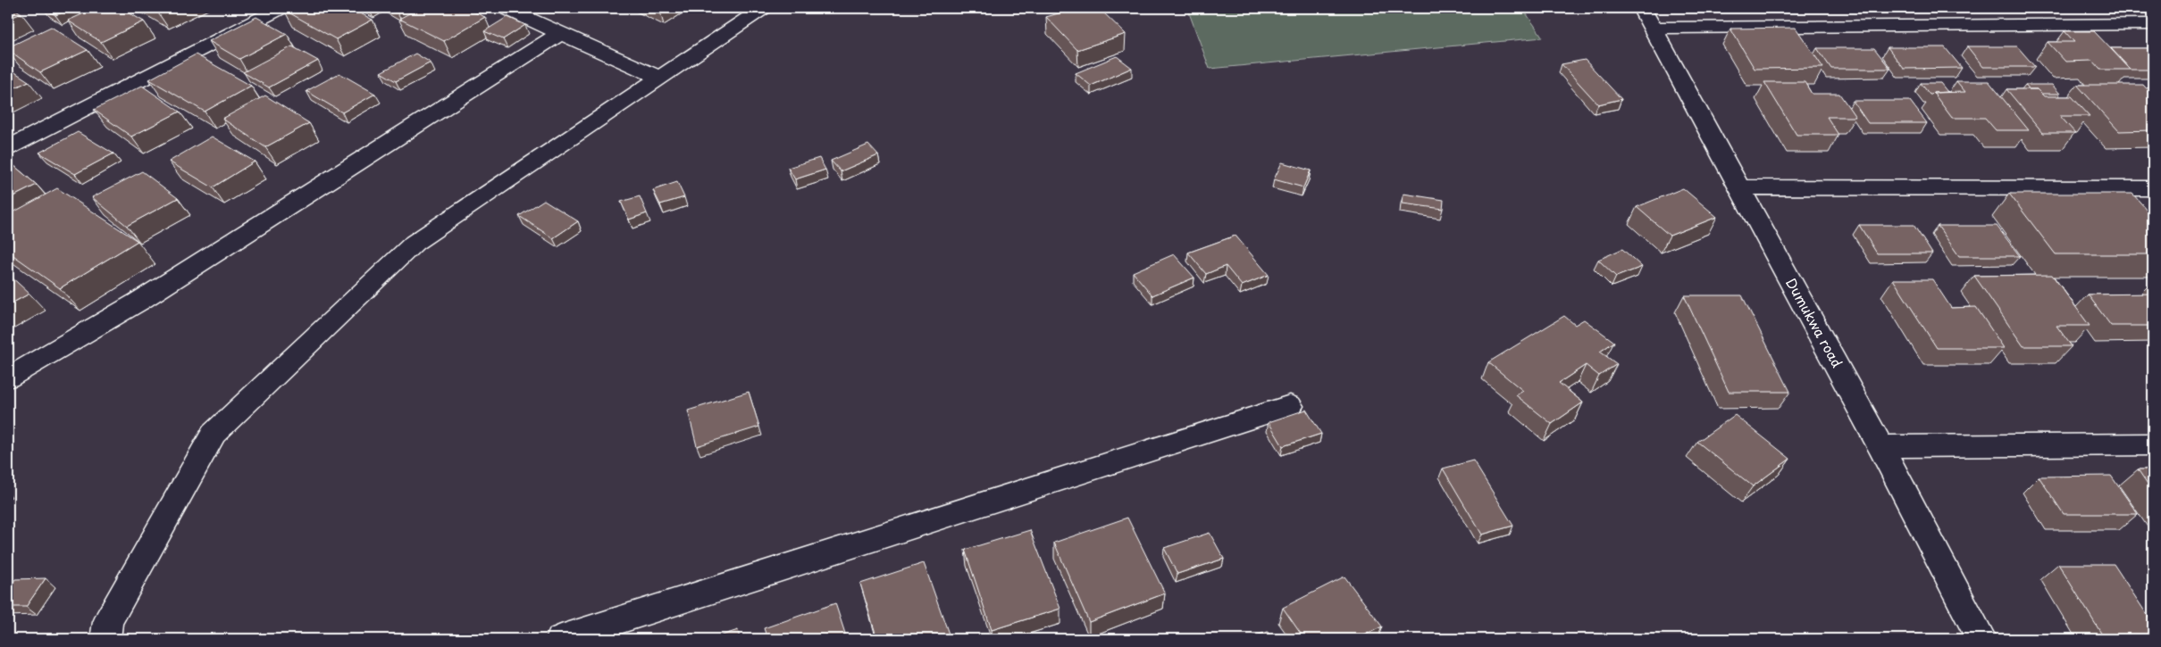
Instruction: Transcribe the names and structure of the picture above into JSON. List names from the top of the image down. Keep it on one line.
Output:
{"streets":{"street":["Dumukwa road"]}}
